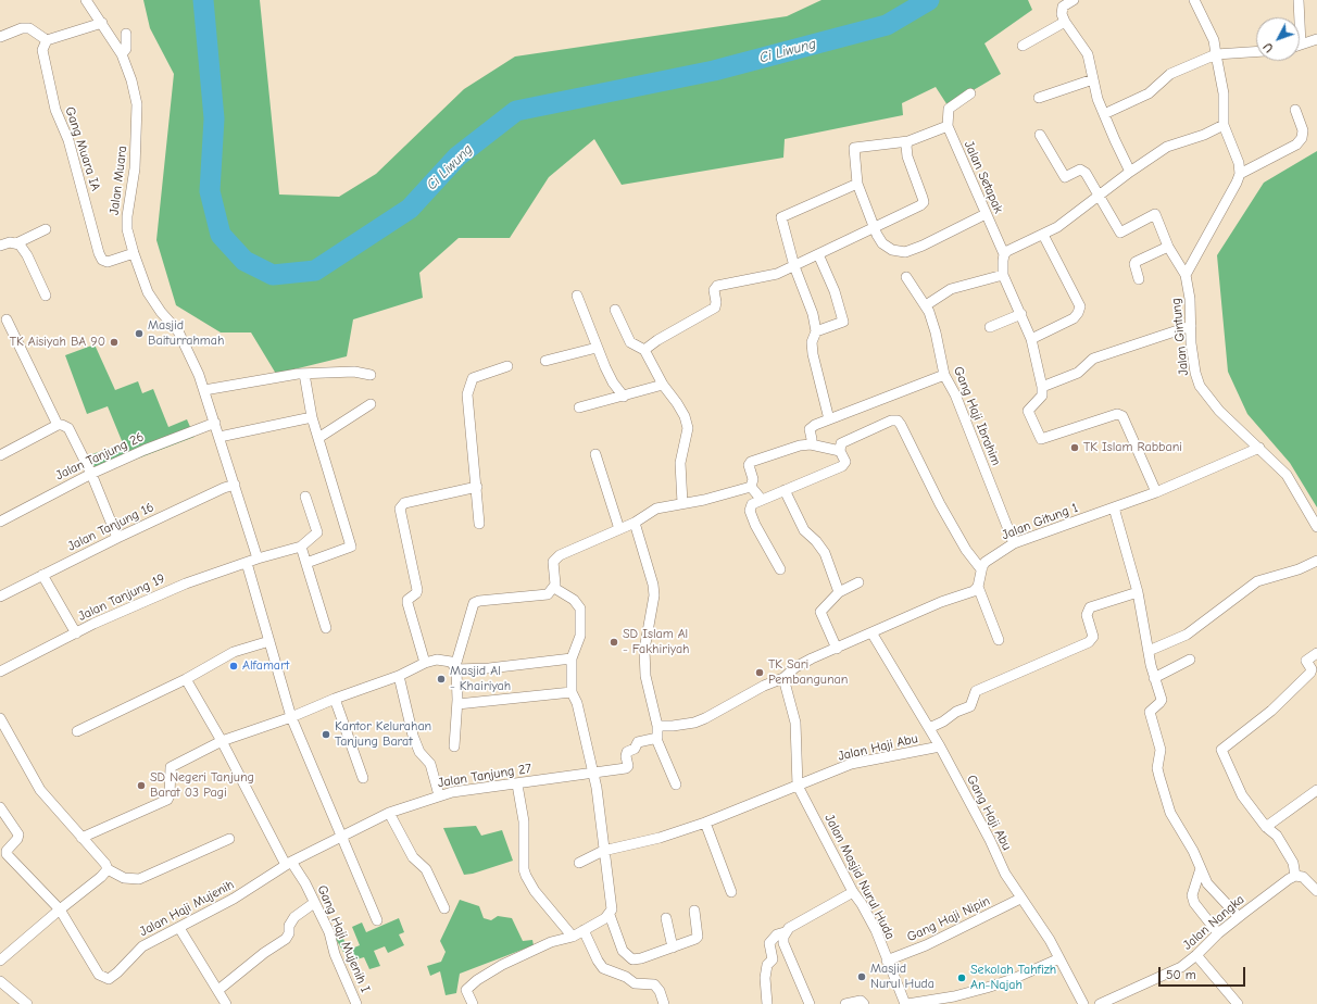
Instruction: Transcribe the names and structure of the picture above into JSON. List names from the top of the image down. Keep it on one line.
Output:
{"streets":{"street":["Gang Muara IA","Jalan Setapak","Jalan Muara","Jalan Gintung","Gang Haji Ibrahim","Jalan Tanjung 26","Jalan Gitung 1","Jalan Tanjung 16","Jalan Tanjung 19","Jalan Haji Abu","Jalan Tanjung 27","Gang Haji Abu","Jalan Masjid Nurul Huda","Jalan Haji Mujenih","Gang Haji Nipin","Jalan Nangka","Gang Haji Mujenih I"]},"crossings":[["Gang Muara IA","Jalan Muara"],["Jalan Muara","Jalan Tanjung 26"],["Jalan Muara","Jalan Tanjung 16"],["Jalan Muara","Jalan Tanjung 19"],["Jalan Gintung","Jalan Gitung 1"],["Gang Haji Ibrahim","Jalan Gitung 1"],["Jalan Haji Abu","Gang Haji Abu"],["Jalan Haji Abu","Jalan Masjid Nurul Huda"],["Jalan Tanjung 27","Jalan Haji Mujenih"],["Jalan Tanjung 27","Gang Haji Mujenih I"],["Gang Haji Abu","Jalan Masjid Nurul Huda"],["Gang Haji Abu","Gang Haji Nipin"],["Jalan Masjid Nurul Huda","Gang Haji Nipin"],["Jalan Haji Mujenih","Gang Haji Mujenih I"]],"water":["Ci Liwung"],"places":["Masjid Baiturrahmah","TK Aisiyah BA 90","TK Islam Rabbani","SD Islam Al - Fakhiriyah","Alfamart","TK Sari Pembangunan","Masjid Al - Khairiyah","Kantor Kelurahan Tanjung Barat","SD Negeri Tanjung Barat 03 Pagi","Masjid Nurul Huda","Sekolah Tahfizh An-Najah"],"scale_bar":"50 m","north":"bottom left"}
